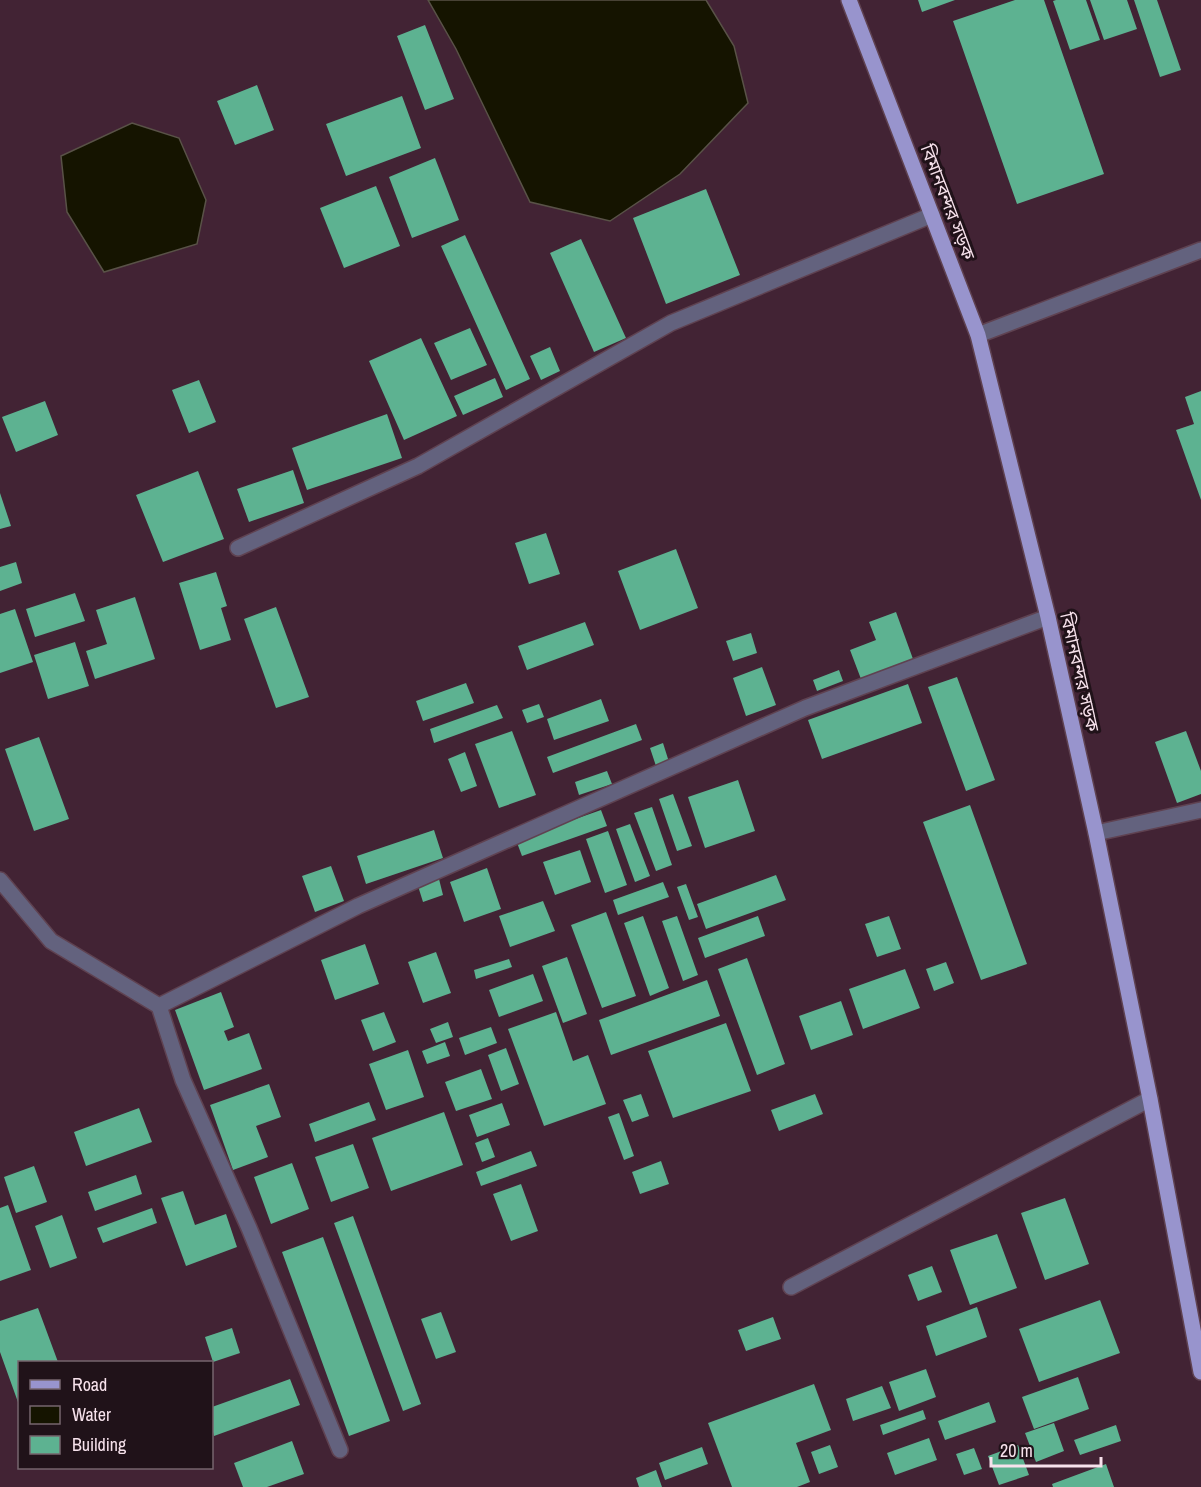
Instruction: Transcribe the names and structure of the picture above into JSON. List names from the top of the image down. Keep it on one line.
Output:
{"streets":{"main road":["বিমানবন্দর সড়ক"]},"legend":["Road","Water","Building"],"scale_bar":"20 m"}
